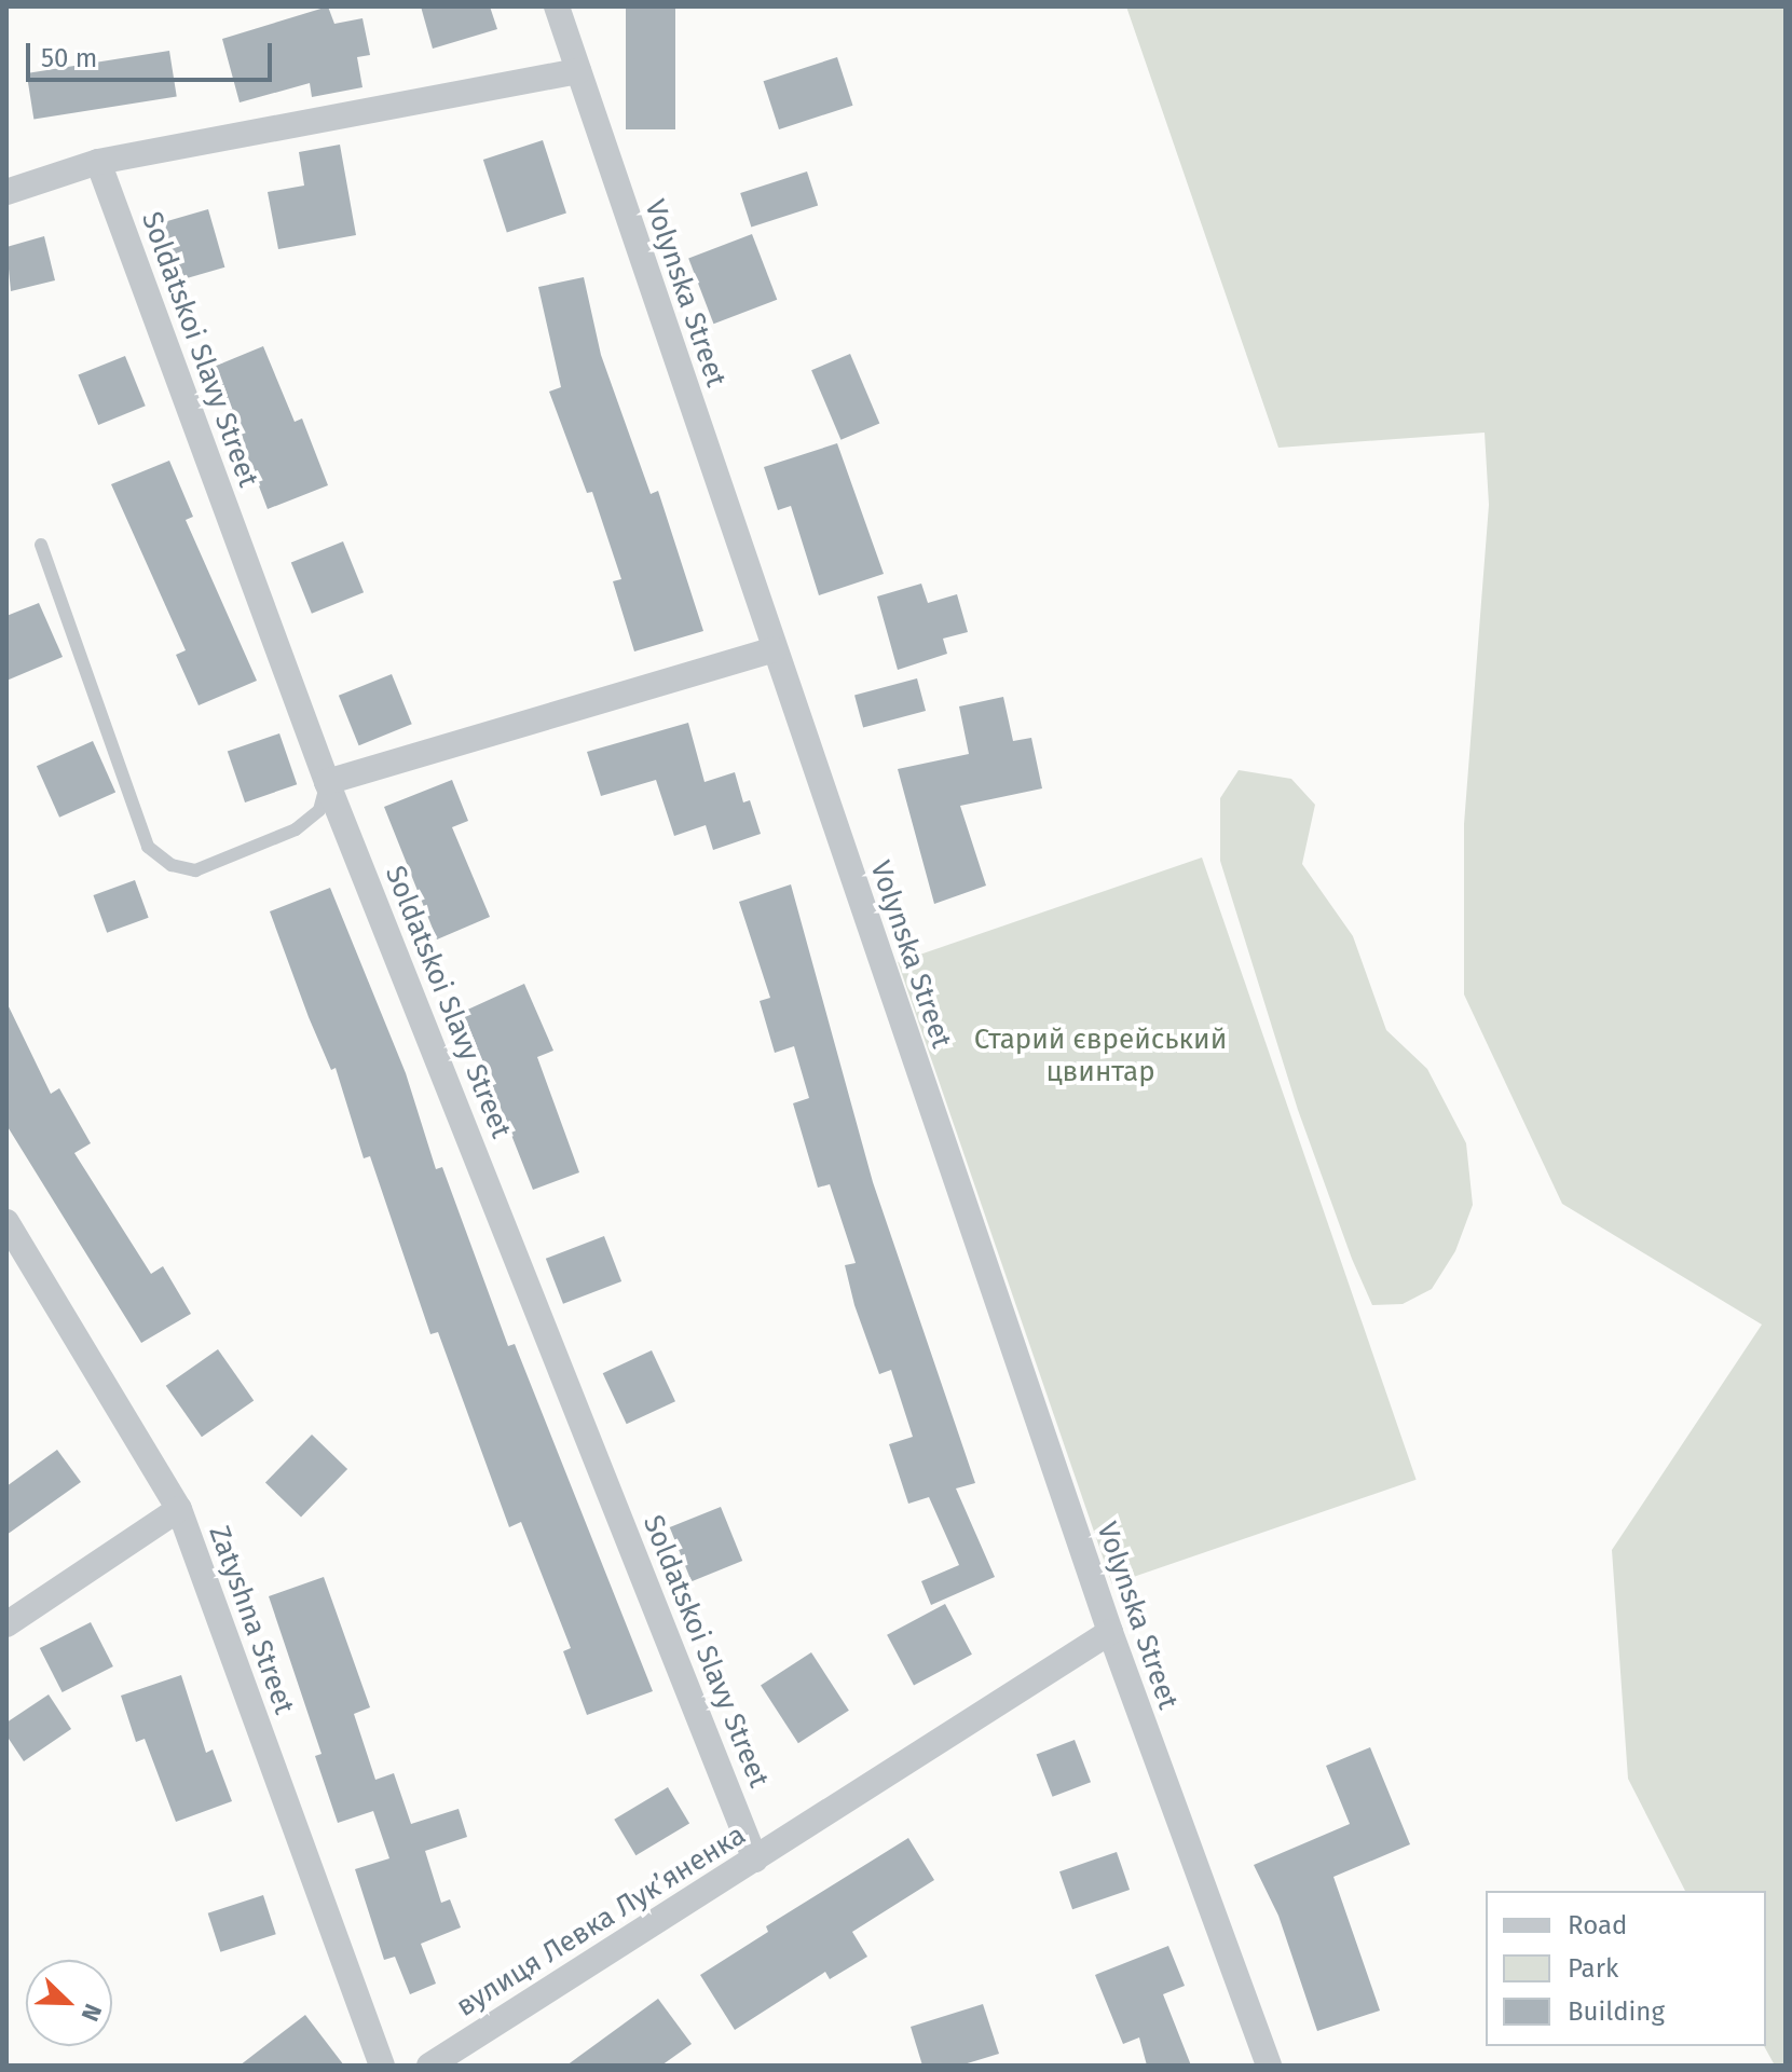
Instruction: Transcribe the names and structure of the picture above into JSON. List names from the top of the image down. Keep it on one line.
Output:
{"streets":{"street":["Volynska Street","Soldatskoi Slavy Street","Zatyshna Street","вулиця Левка Лукʼяненка"]},"crossings":[["Volynska Street","вулиця Левка Лукʼяненка"],["Soldatskoi Slavy Street","вулиця Левка Лукʼяненка"]],"parks":["Старий єврейський цвинтар"],"legend":["Road","Park","Building"],"scale_bar":"50 m","north":"bottom right"}
